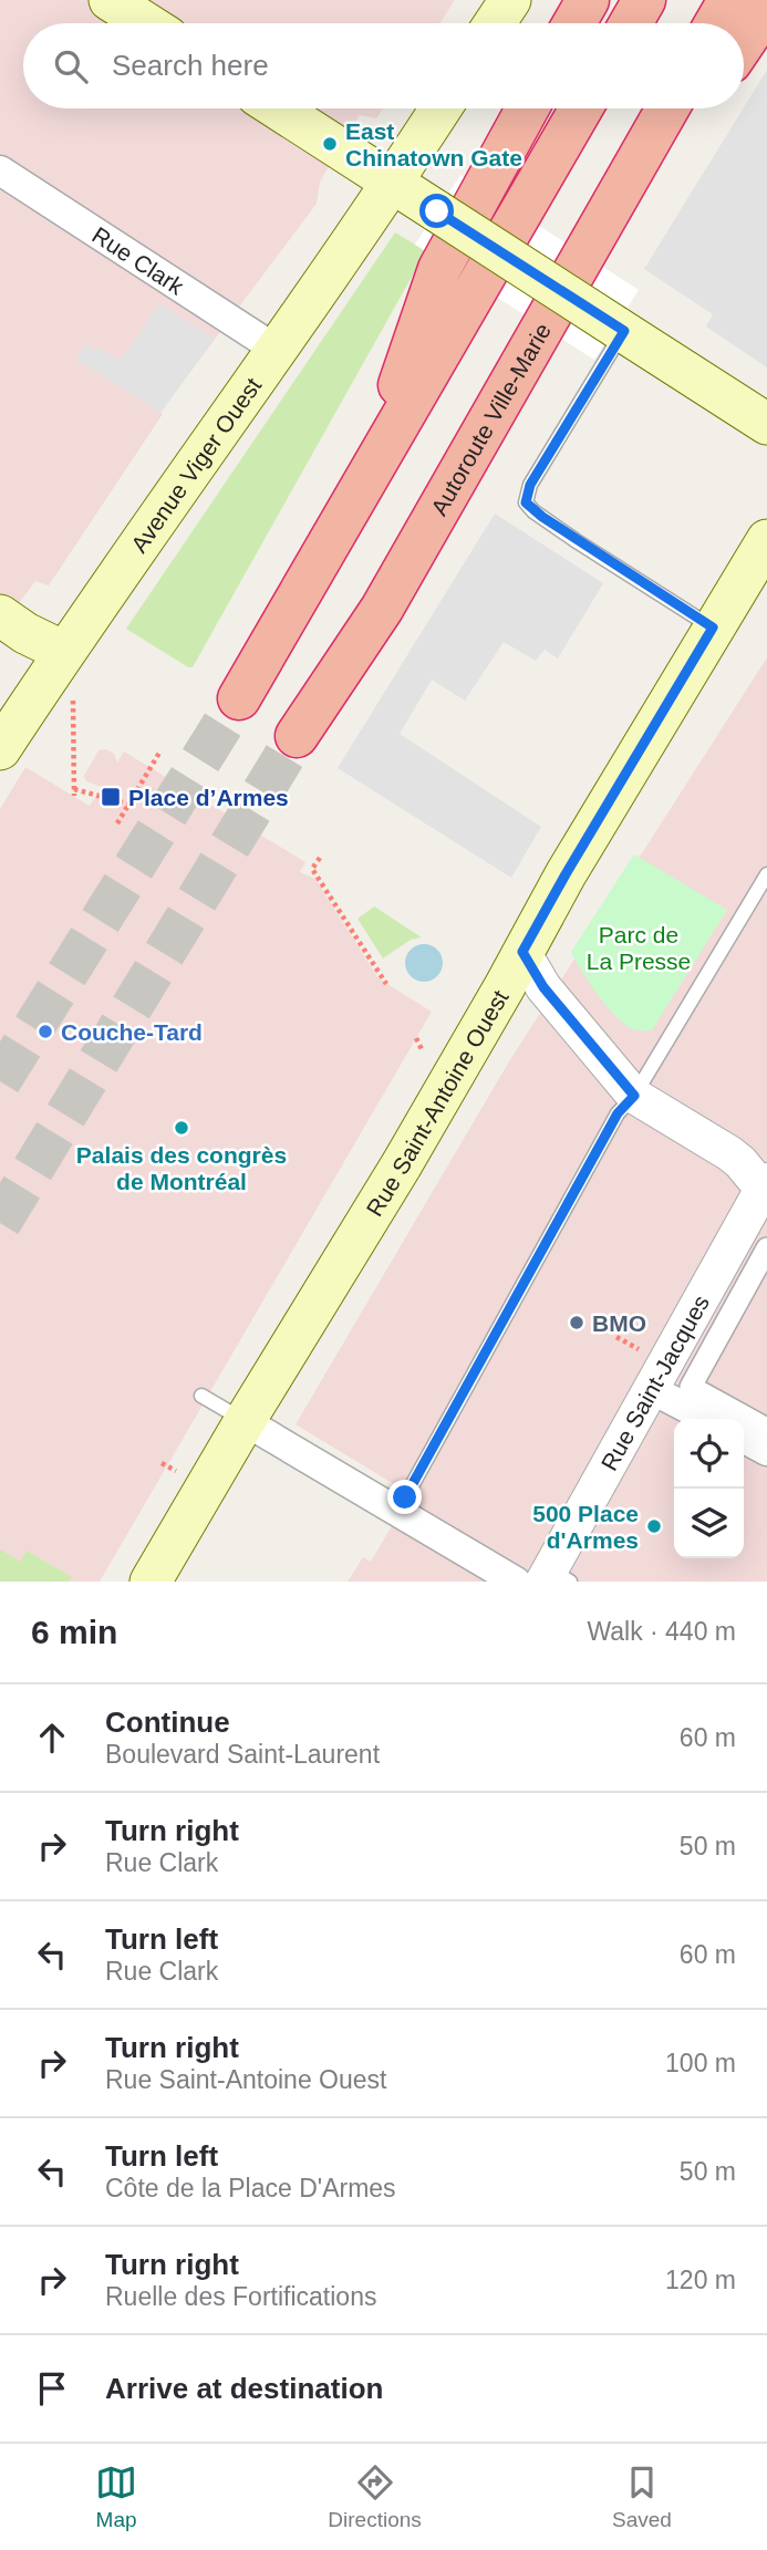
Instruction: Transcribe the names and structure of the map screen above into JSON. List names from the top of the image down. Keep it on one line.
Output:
{"streets":{"highway":["Autoroute Ville-Marie"],"main road":["Avenue Viger Ouest","Rue Saint-Antoine Ouest"],"street":["Rue Clark","Rue Saint-Jacques"]},"crossings":[["Rue Clark","Avenue Viger Ouest"]],"parks":["Parc de La Presse"],"places":{"other":["East Chinatown Gate","Couche-Tard","Palais des congrès de Montréal","BMO","500 Place d'Armes"],"transit":["Place d’Armes"]},"page":{"search":"Search here","heading":["6 min","Walk · 440 m"],"list":[["Continue","Boulevard Saint-Laurent","60 m"],["Turn right","Rue Clark","50 m"],["Turn left","Rue Clark","60 m"],["Turn right","Rue Saint-Antoine Ouest","100 m"],["Turn left","Côte de la Place D'Armes","50 m"],["Turn right","Ruelle des Fortifications","120 m"],"Arrive at destination"],"nav":["Map","Directions","Saved"]}}
